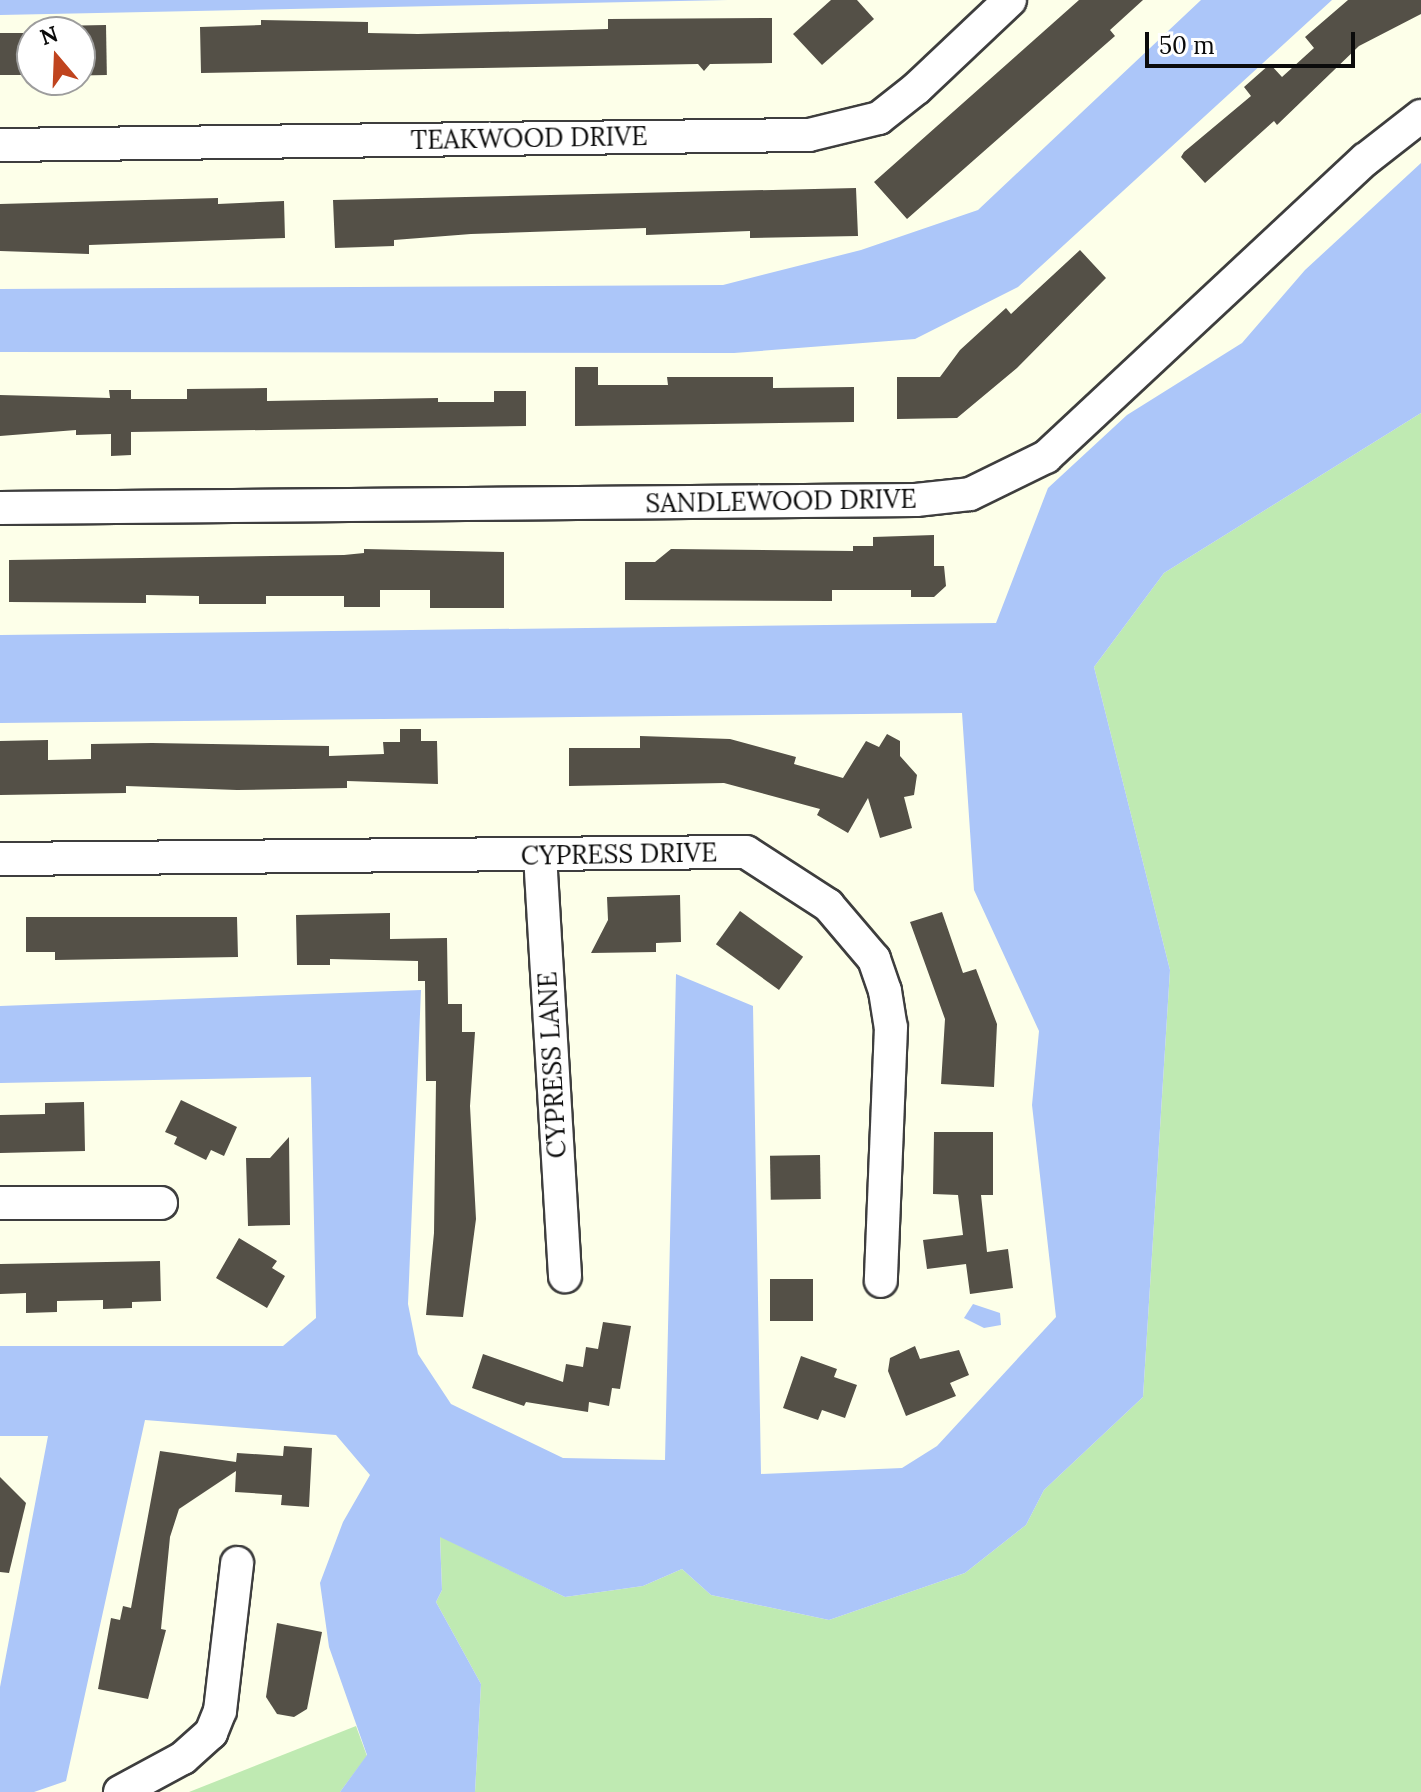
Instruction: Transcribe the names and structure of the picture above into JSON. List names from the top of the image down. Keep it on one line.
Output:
{"streets":{"street":["TEAKWOOD DRIVE","SANDLEWOOD DRIVE","CYPRESS DRIVE","CYPRESS LANE"]},"crossings":[["CYPRESS DRIVE","CYPRESS LANE"]],"scale_bar":"50 m","north":"top"}
